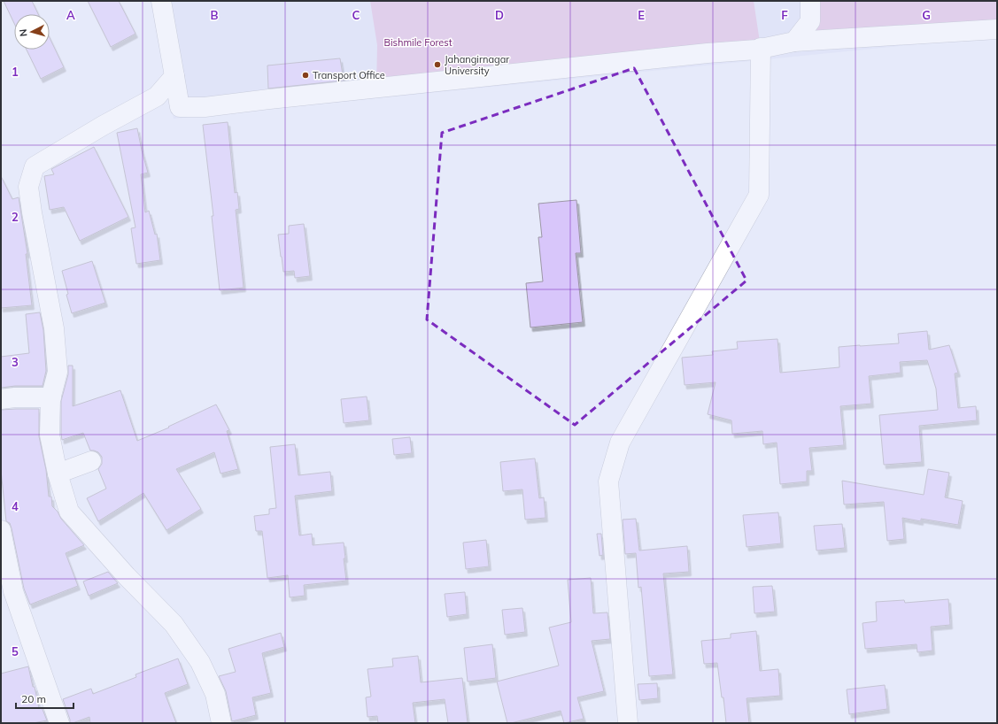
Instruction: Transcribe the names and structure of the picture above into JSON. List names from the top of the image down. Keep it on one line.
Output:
{"parks":["Bishmile Forest"],"places":["Jahangirnagar University","Transport Office"],"scale_bar":"20 m","north":"left","grid":{"columns":["A","B","C","D","E","F","G"],"rows":["1","2","3","4","5"]}}
